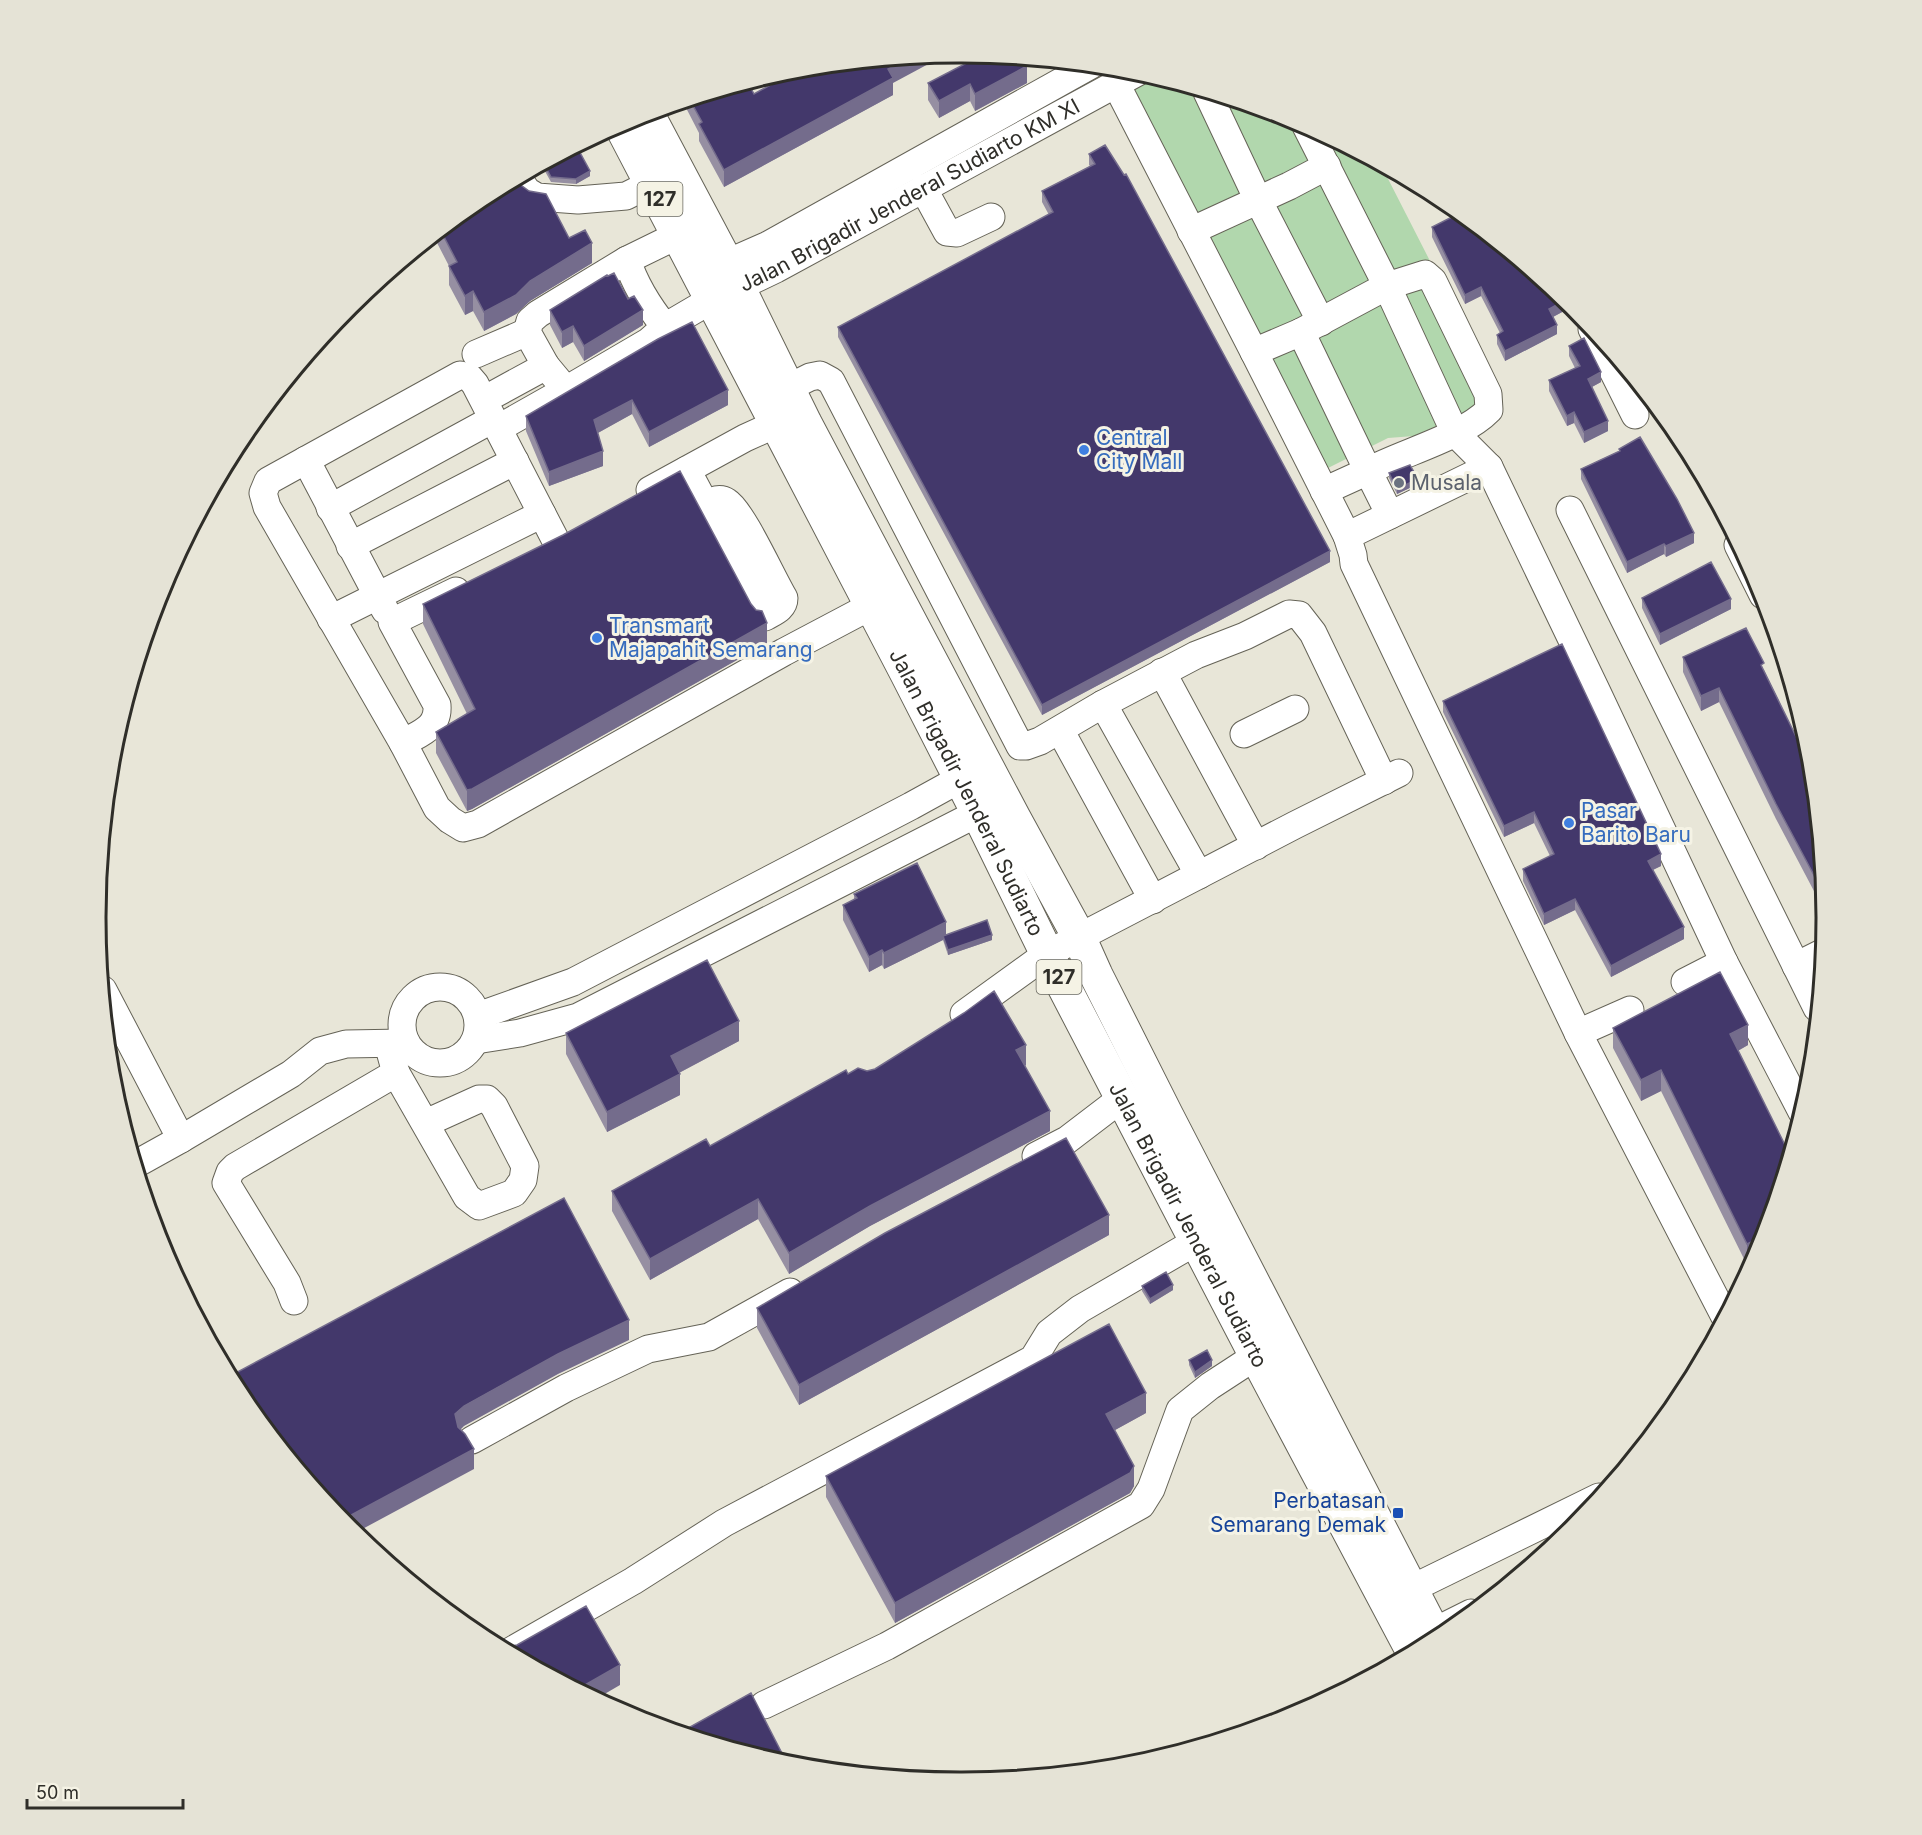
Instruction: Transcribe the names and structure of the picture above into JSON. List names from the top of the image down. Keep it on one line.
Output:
{"streets":{"main road":["127","Jalan Brigadir Jenderal Sudiarto"],"lane":["Jalan Brigadir Jenderal Sudiarto KM XI"]},"crossings":[["Jalan Brigadir Jenderal Sudiarto KM XI","Jalan Brigadir Jenderal Sudiarto"]],"places":{"other":["Central City Mall","Musala","Transmart Majapahit Semarang","Pasar Barito Baru"],"transit":["Perbatasan Semarang Demak"]},"scale_bar":"50 m"}
